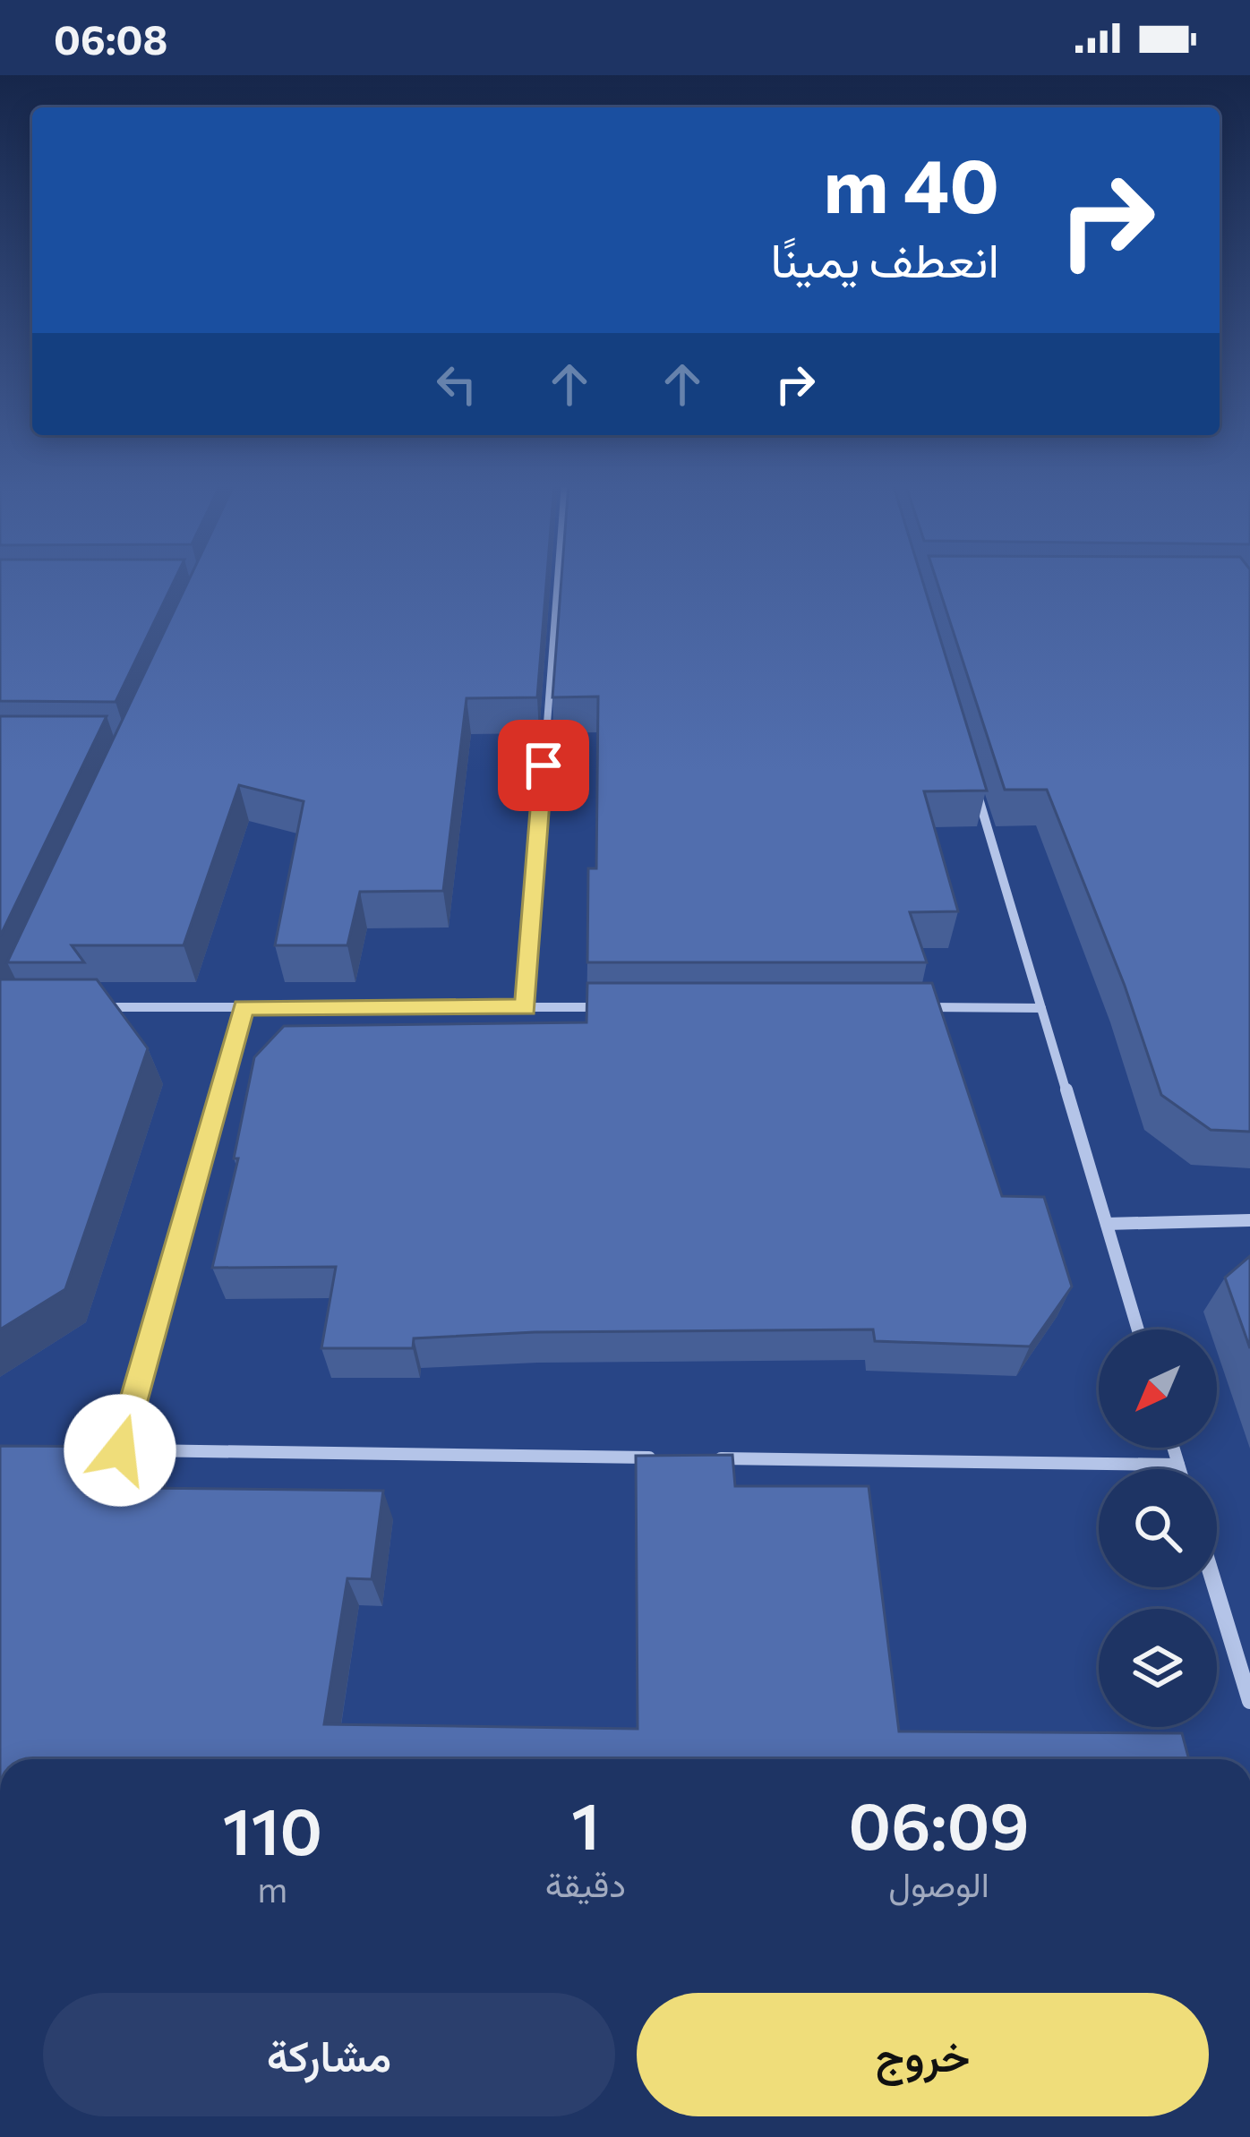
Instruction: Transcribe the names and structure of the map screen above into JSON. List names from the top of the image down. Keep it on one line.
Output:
{"north":"bottom left","page":{"status":"06:08","turn":["40 m","انعطف يمينًا"],"eta":["06:09","الوصول","1","دقيقة","110","m"],"buttons":["خروج","مشاركة"]}}
